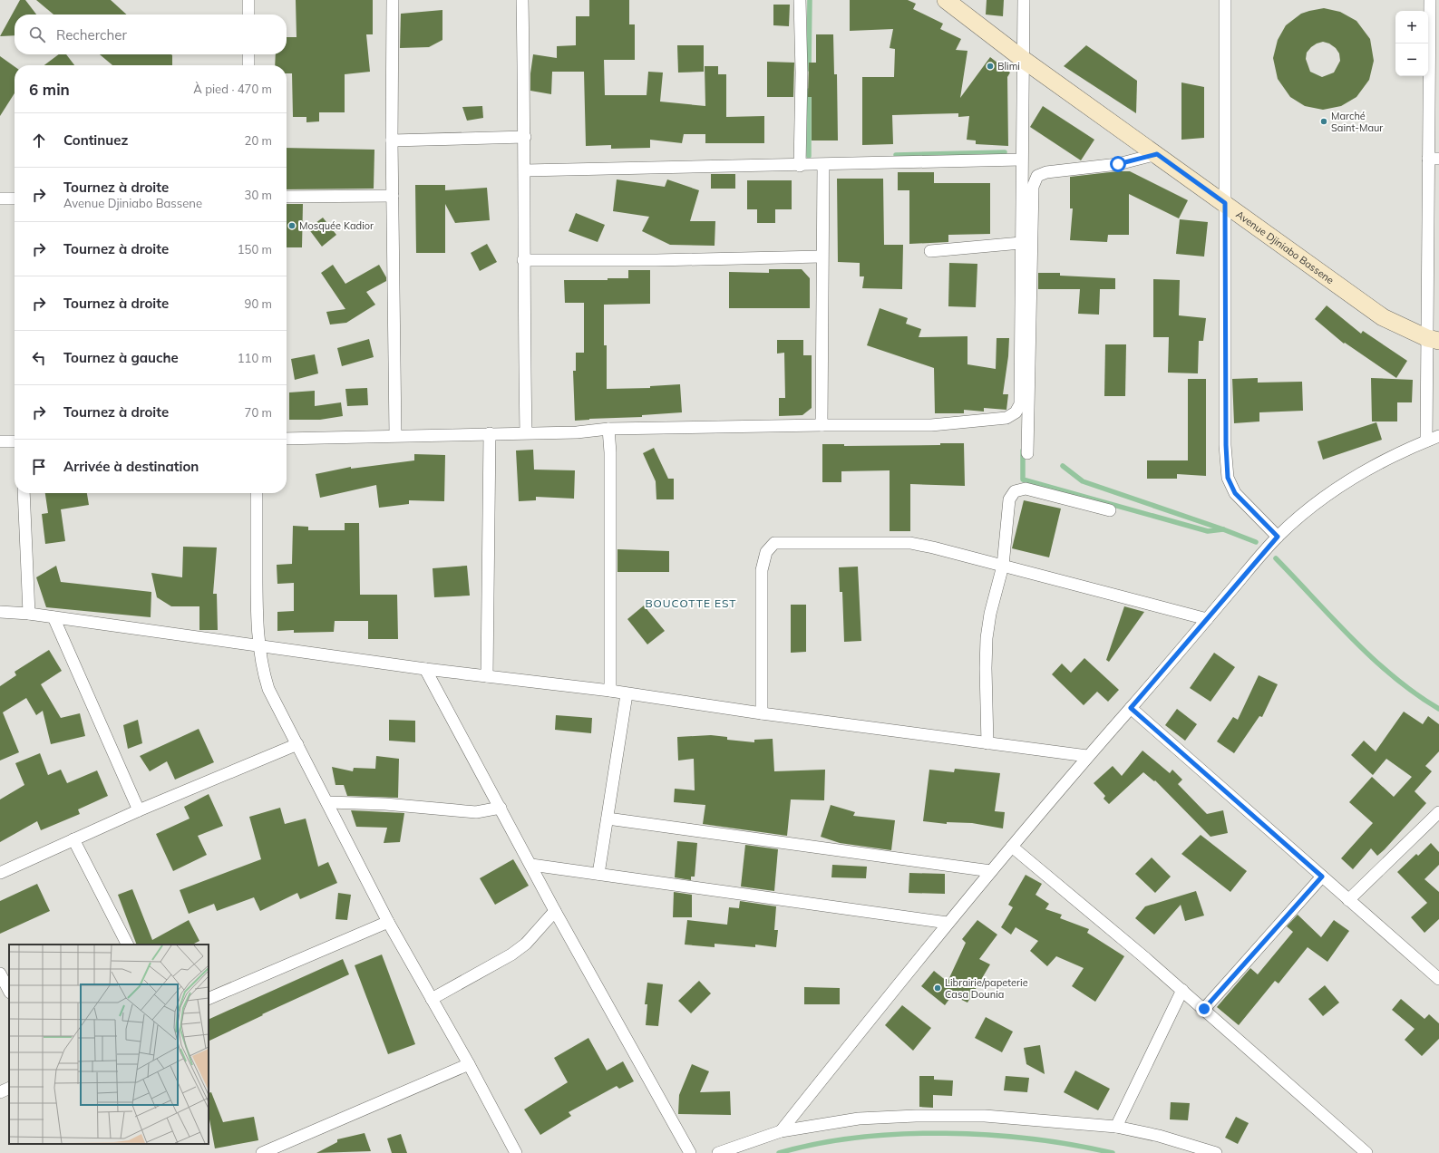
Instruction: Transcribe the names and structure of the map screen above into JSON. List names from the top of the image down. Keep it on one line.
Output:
{"streets":{"main road":["Avenue Djiniabo Bassene"]},"districts":["BOUCOTTE EST"],"places":["Blimi","Marché Saint-Maur","Mosquée Kadior","Librairie/papeterie Casa Dounia"],"page":{"map_buttons":["+","−"],"search":"Rechercher","heading":["6 min","À pied · 470 m"],"list":[["Continuez","20 m"],["Tournez à droite","Avenue Djiniabo Bassene","30 m"],["Tournez à droite","150 m"],["Tournez à droite","90 m"],["Tournez à gauche","110 m"],["Tournez à droite","70 m"],"Arrivée à destination"]}}
